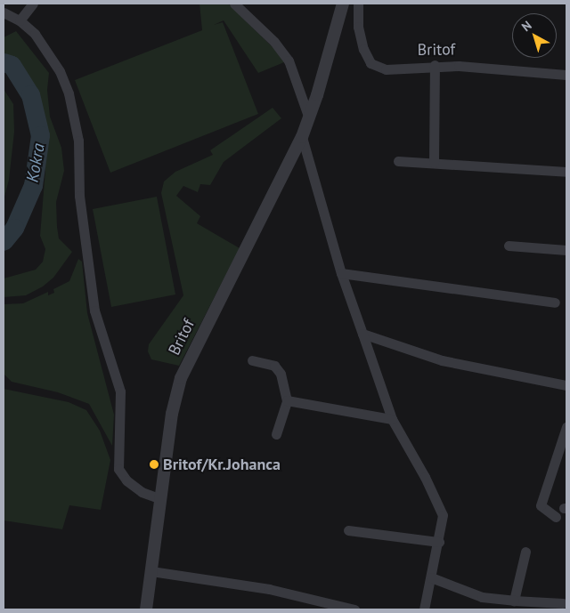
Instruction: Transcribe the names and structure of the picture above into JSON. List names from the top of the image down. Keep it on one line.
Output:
{"streets":{"street":["Britof"]},"water":["Kokra"],"places":["Britof/Kr.Johanca"],"north":"top left"}
